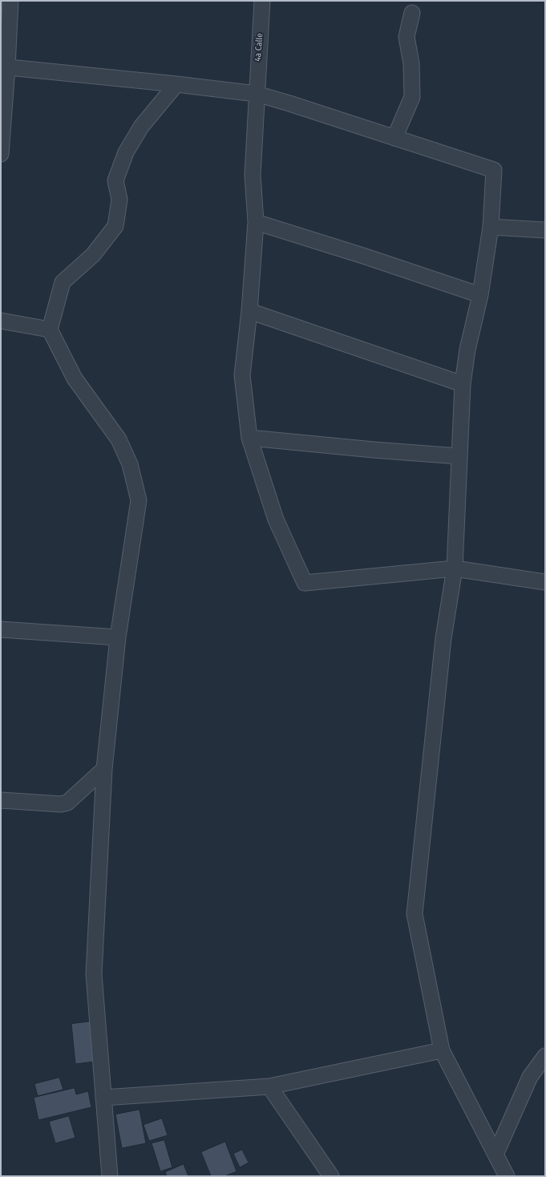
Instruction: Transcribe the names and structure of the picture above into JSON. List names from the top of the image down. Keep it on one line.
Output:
{"streets":{"street":["4a Calle"]}}
